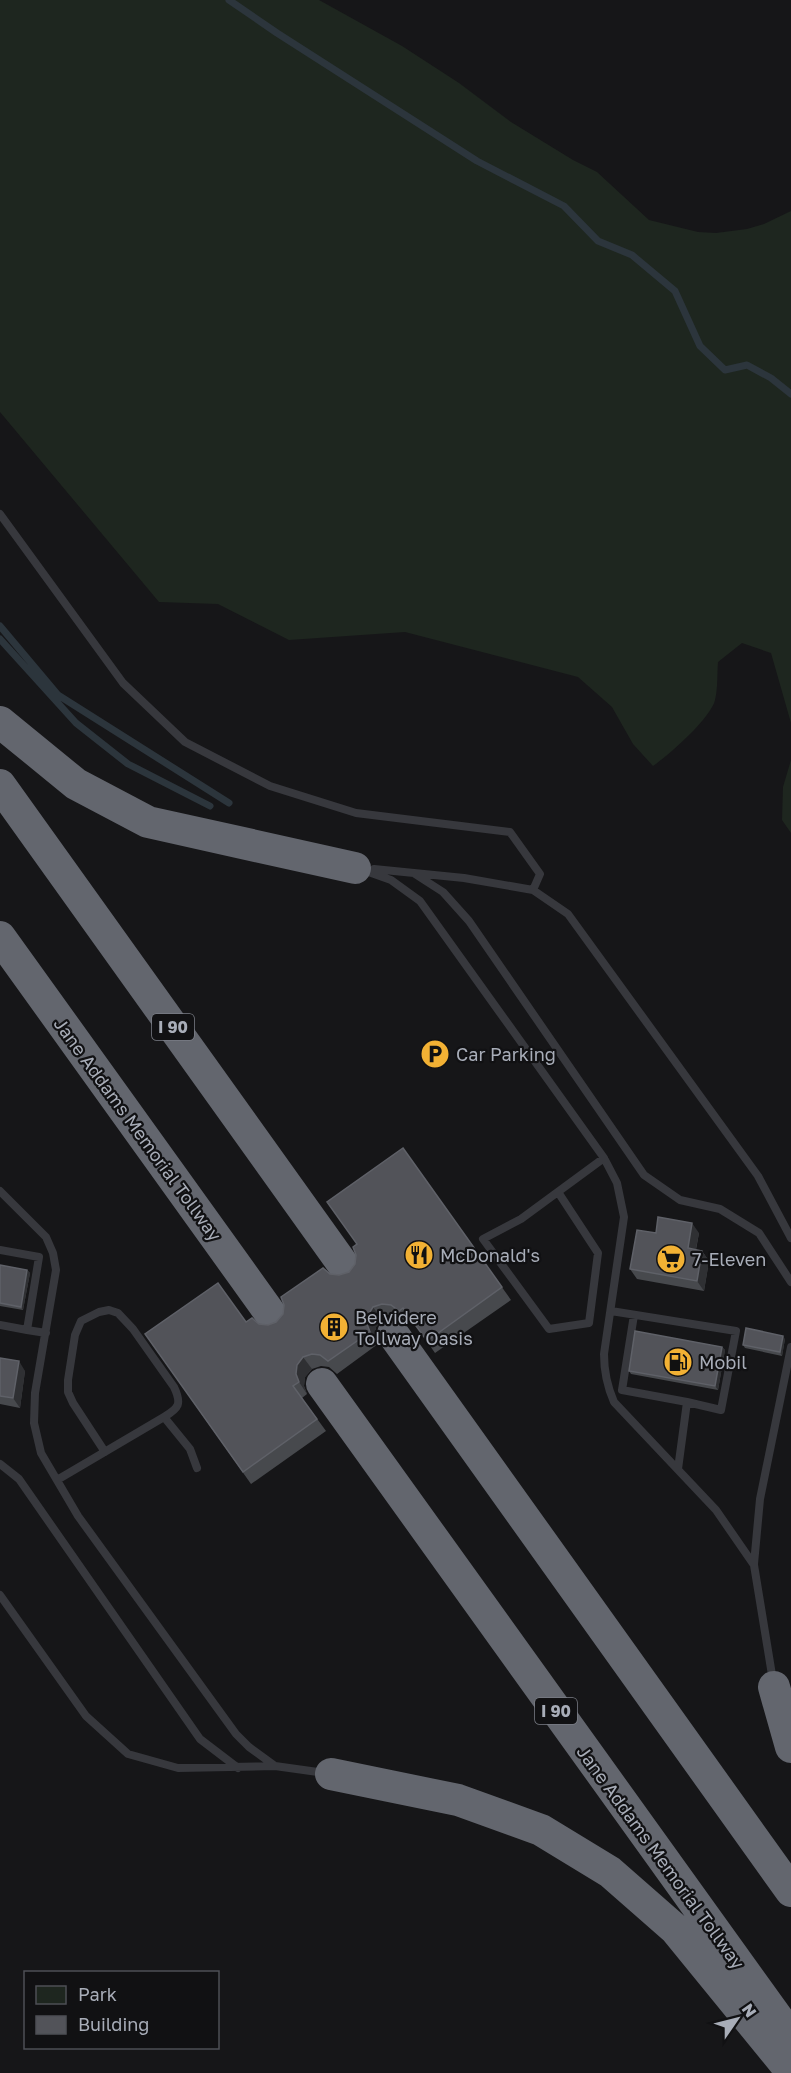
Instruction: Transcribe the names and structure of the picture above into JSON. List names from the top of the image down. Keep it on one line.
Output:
{"streets":{"highway":["I 90","Jane Addams Memorial Tollway"]},"places":{"parking":["Car Parking"],"restaurant":["McDonald's"],"supermarket":["7-Eleven"],"building":["Belvidere Tollway Oasis"],"fuel station":["Mobil"]},"legend":["Park","Building"],"north":"top right"}
